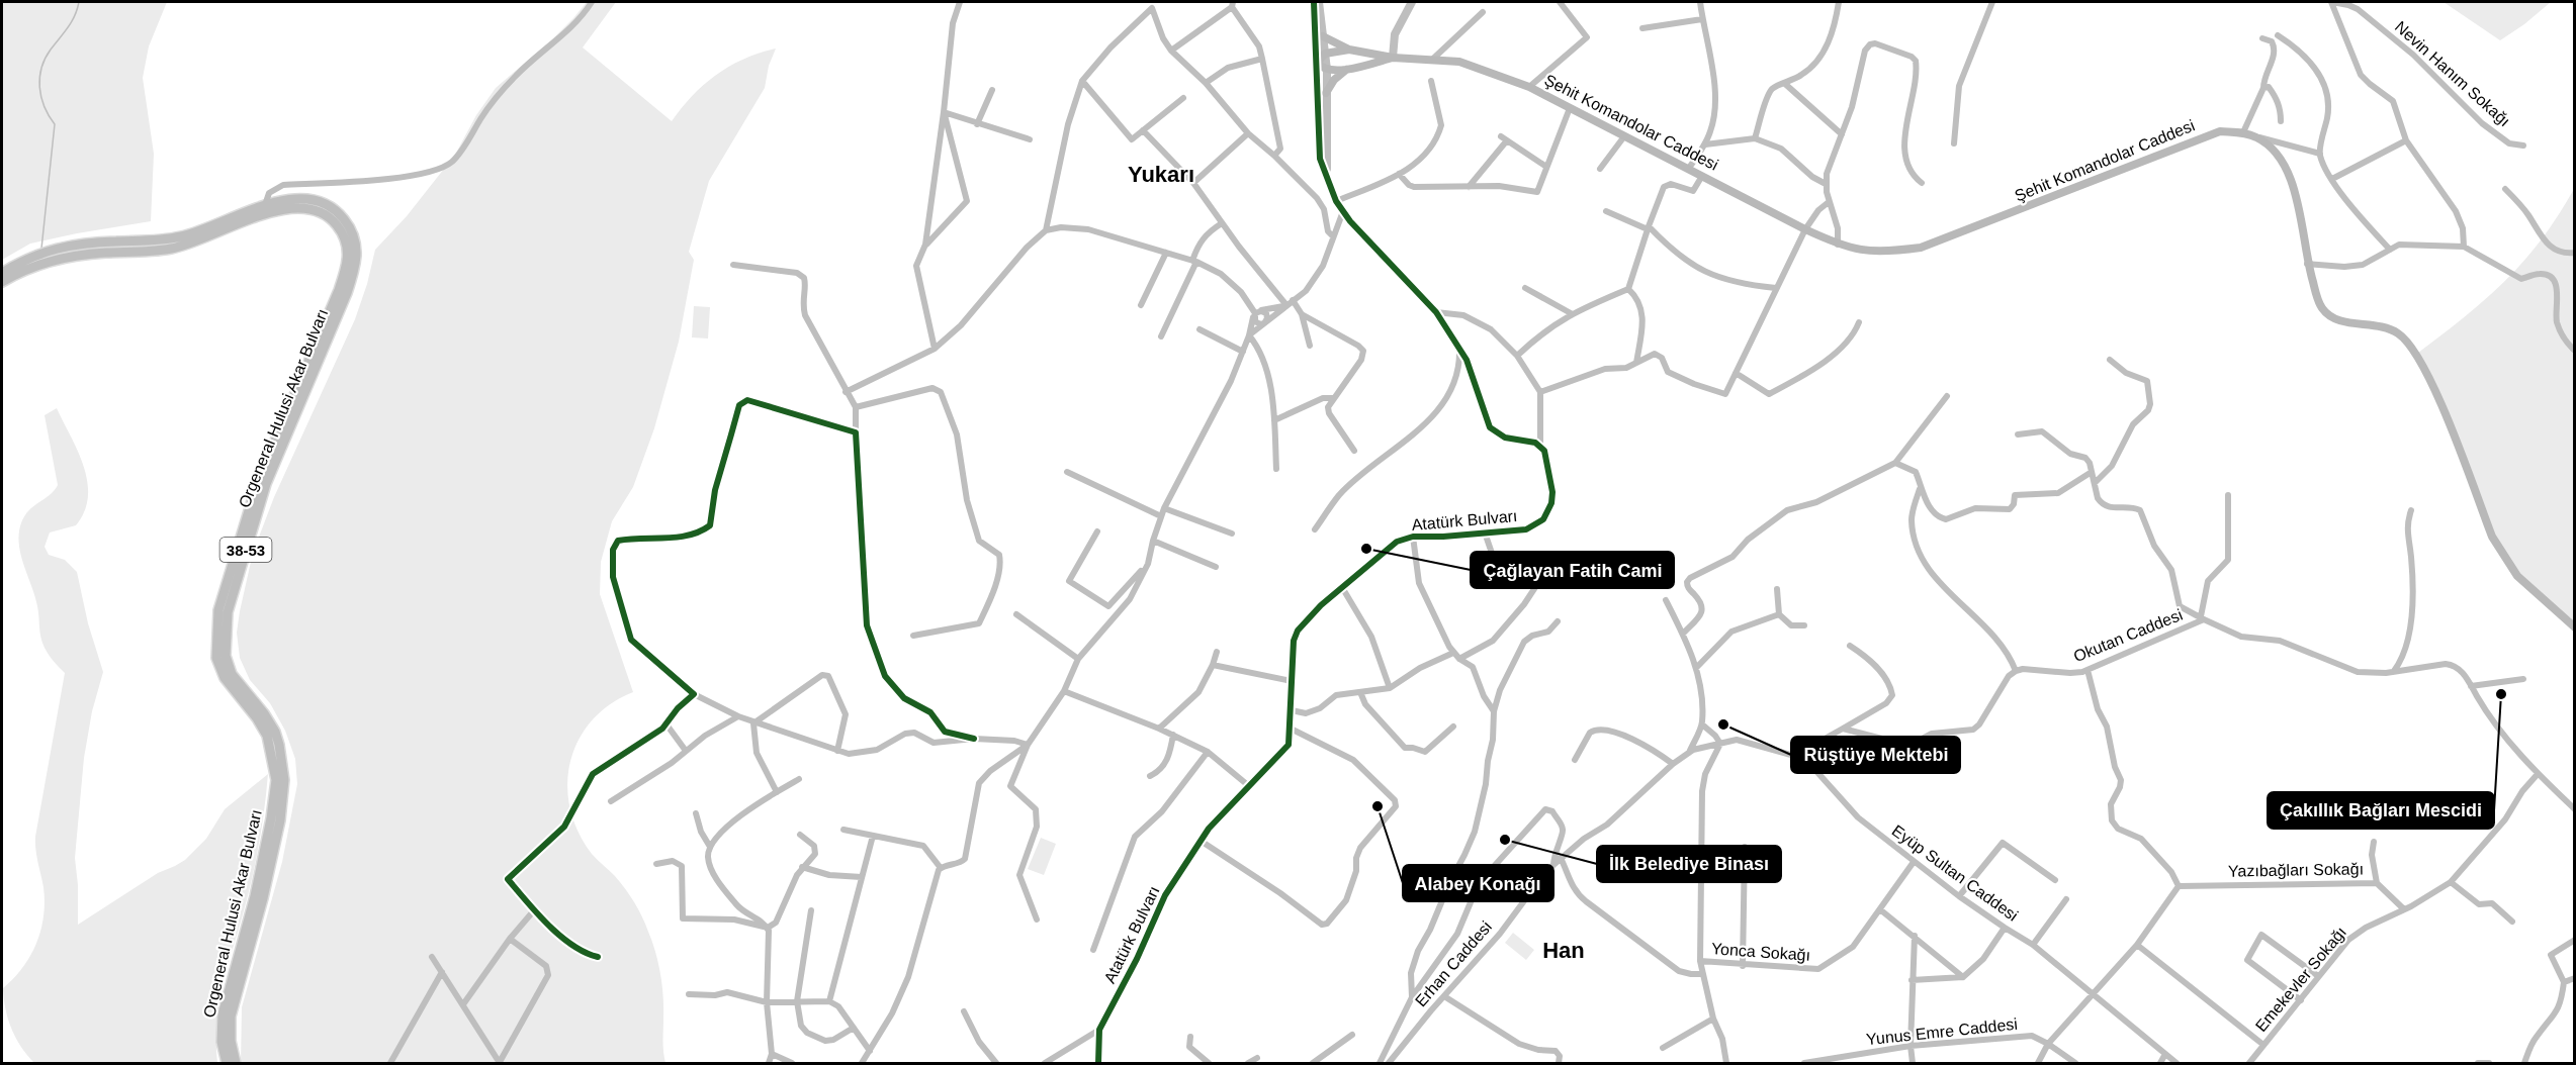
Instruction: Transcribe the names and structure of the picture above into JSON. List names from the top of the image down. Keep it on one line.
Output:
{"streets":{"main road":["Şehit Komandolar Caddesi","Orgeneral Hulusi Akar Bulvarı","38-53"],"street":["Nevin Hanım Sokağı","Atatürk Bulvarı","Okutan Caddesi","Yazıbağları Sokağı","Eyüp Sultan Caddesi","Yonca Sokağı","Erhan Caddesi","Emekevler Sokağı","Yunus Emre Caddesi"]},"crossings":[["Okutan Caddesi","Emekevler Sokağı"],["Yazıbağları Sokağı","Emekevler Sokağı"],["Eyüp Sultan Caddesi","Yonca Sokağı"]],"districts":["Yukarı","Han"],"places":["Çağlayan Fatih Cami","Çakıllık Bağları Mescidi","Rüştüye Mektebi","Alabey Konağı","İlk Belediye Binası"]}
